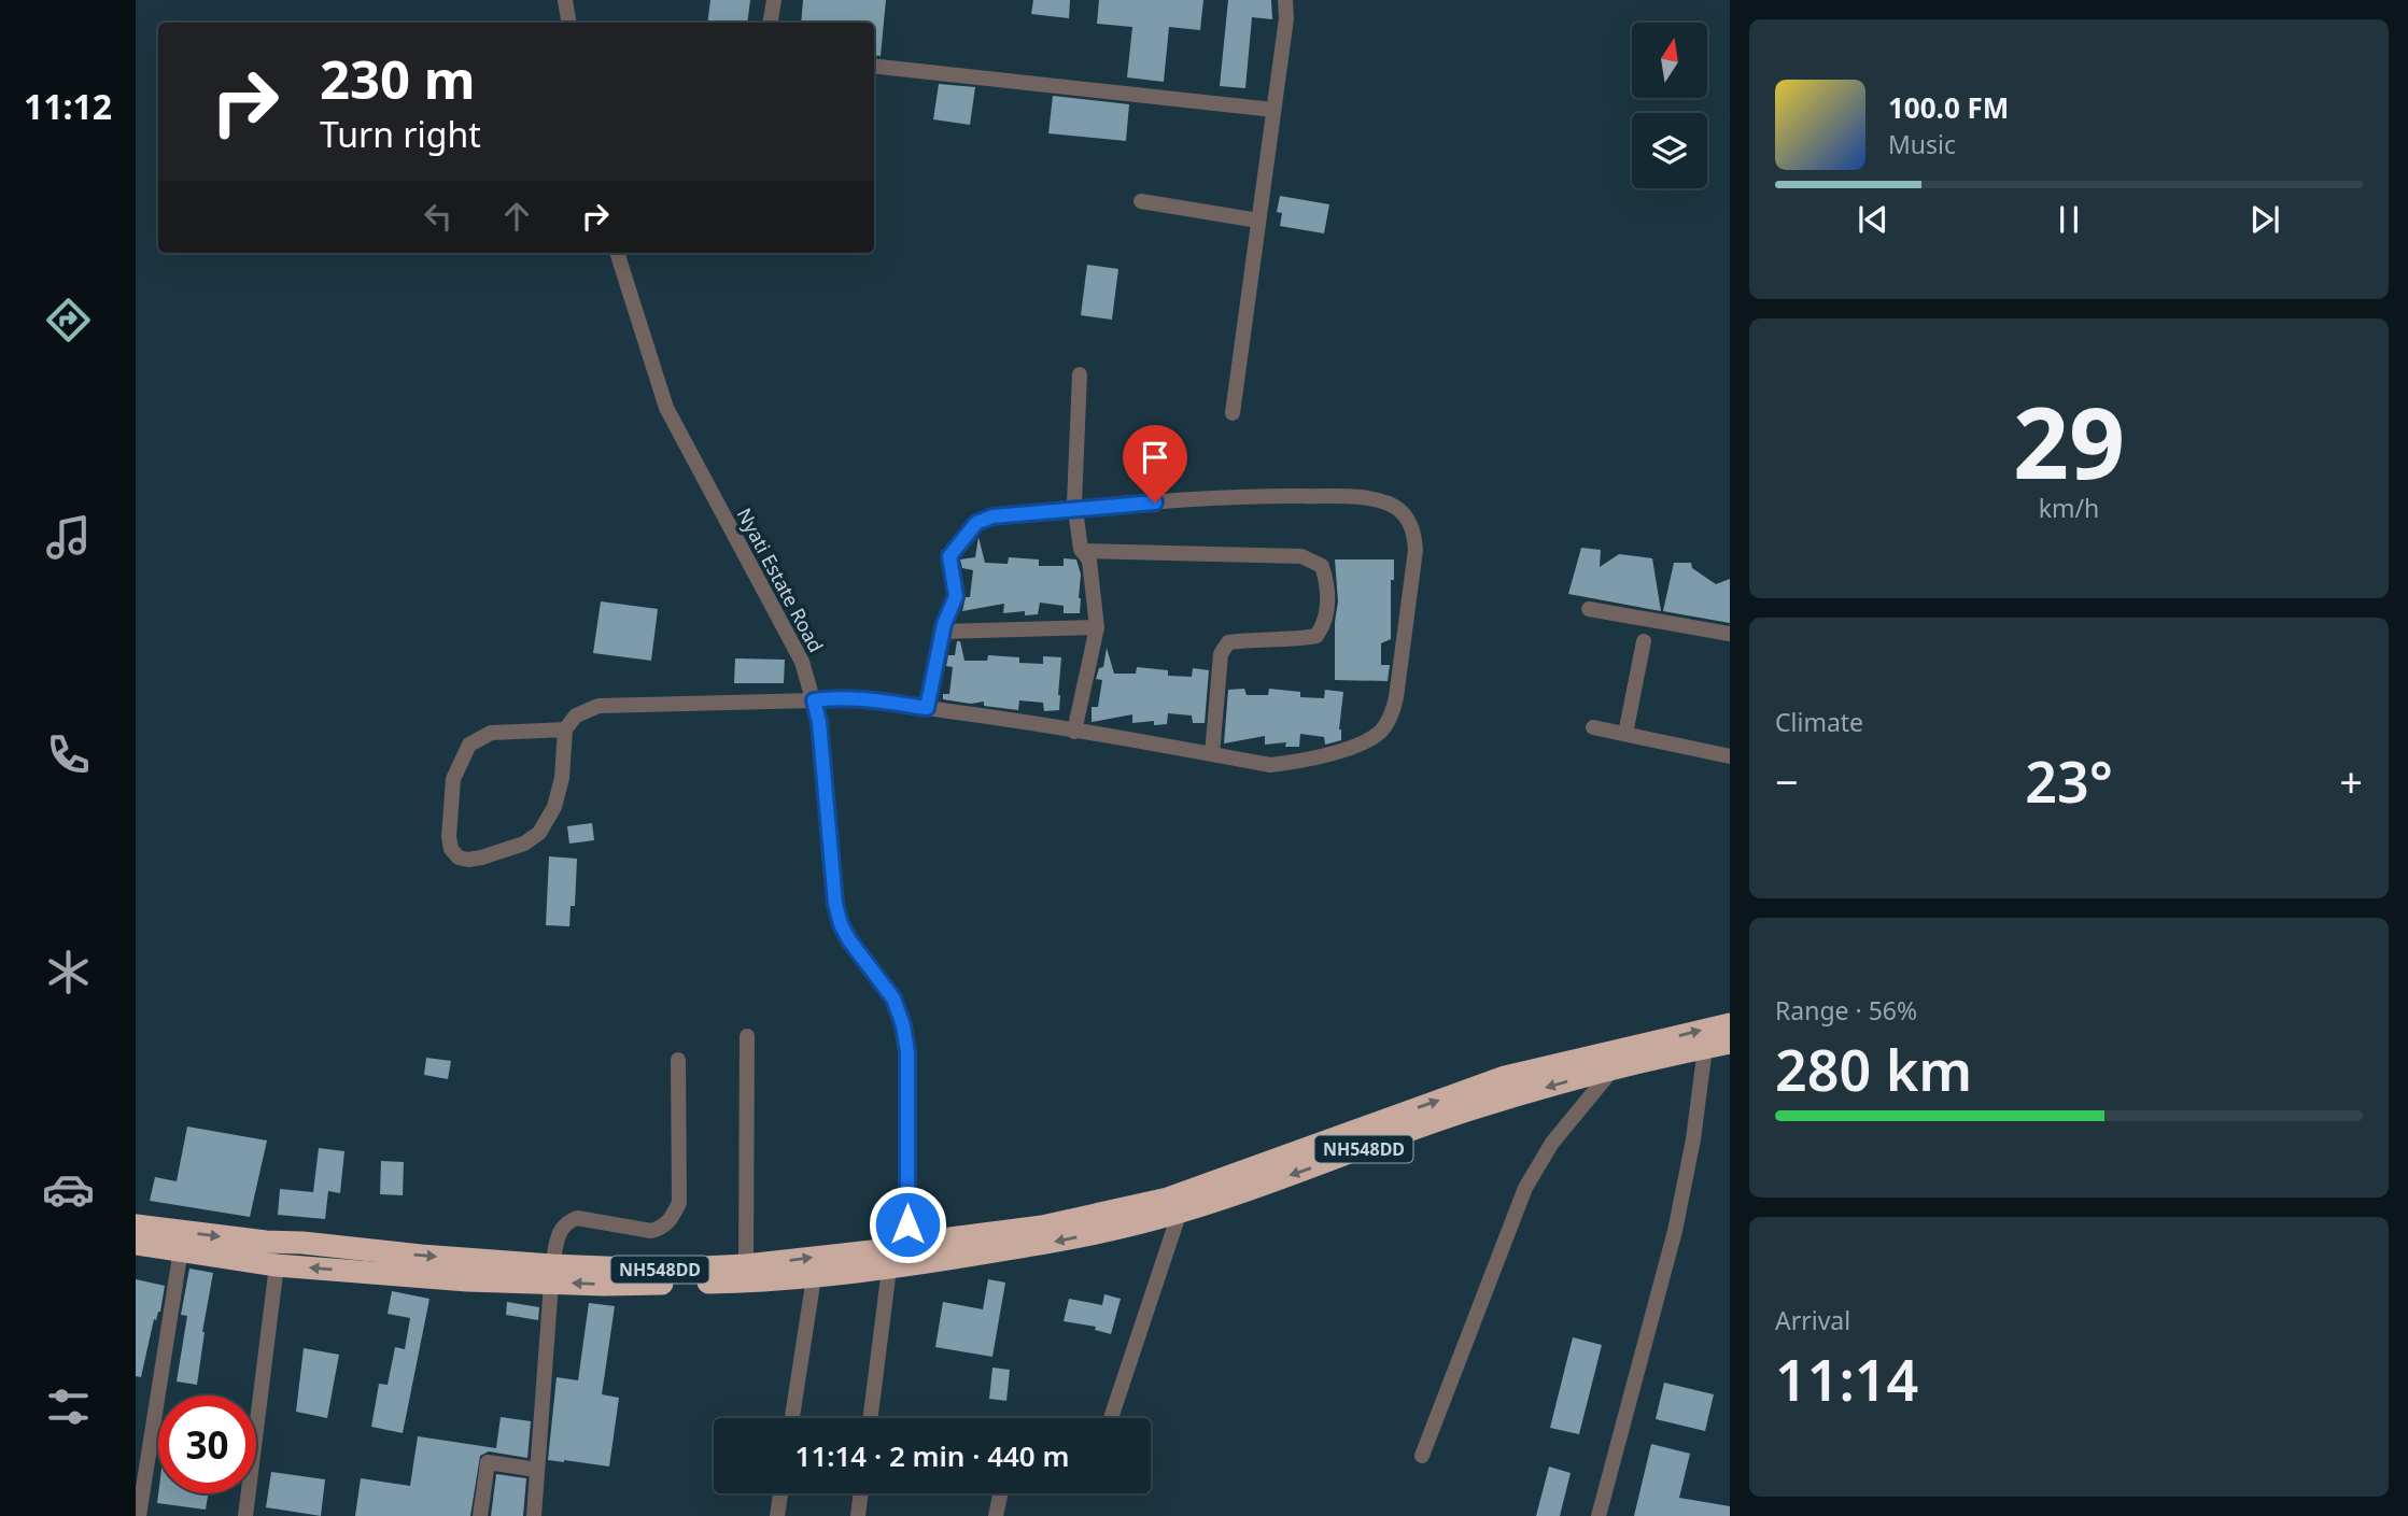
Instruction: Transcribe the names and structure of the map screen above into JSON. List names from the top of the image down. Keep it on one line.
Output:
{"streets":{"highway":["NH548DD"],"street":["Nyati Estate Road"]},"crossings":[["Nyati Estate Road","NH548DD"]],"north":"top","page":{"tabs":"11:12","turn":["230 m","Turn right"],"song":["100.0 FM","Music"],"tile":[["29","km/h"],"Climate",["Range · 56%","280 km"],["Arrival","11:14"]],"heat":["−","23°","+"],"limit":"30","trip":"11:14 · 2 min · 440 m"}}
